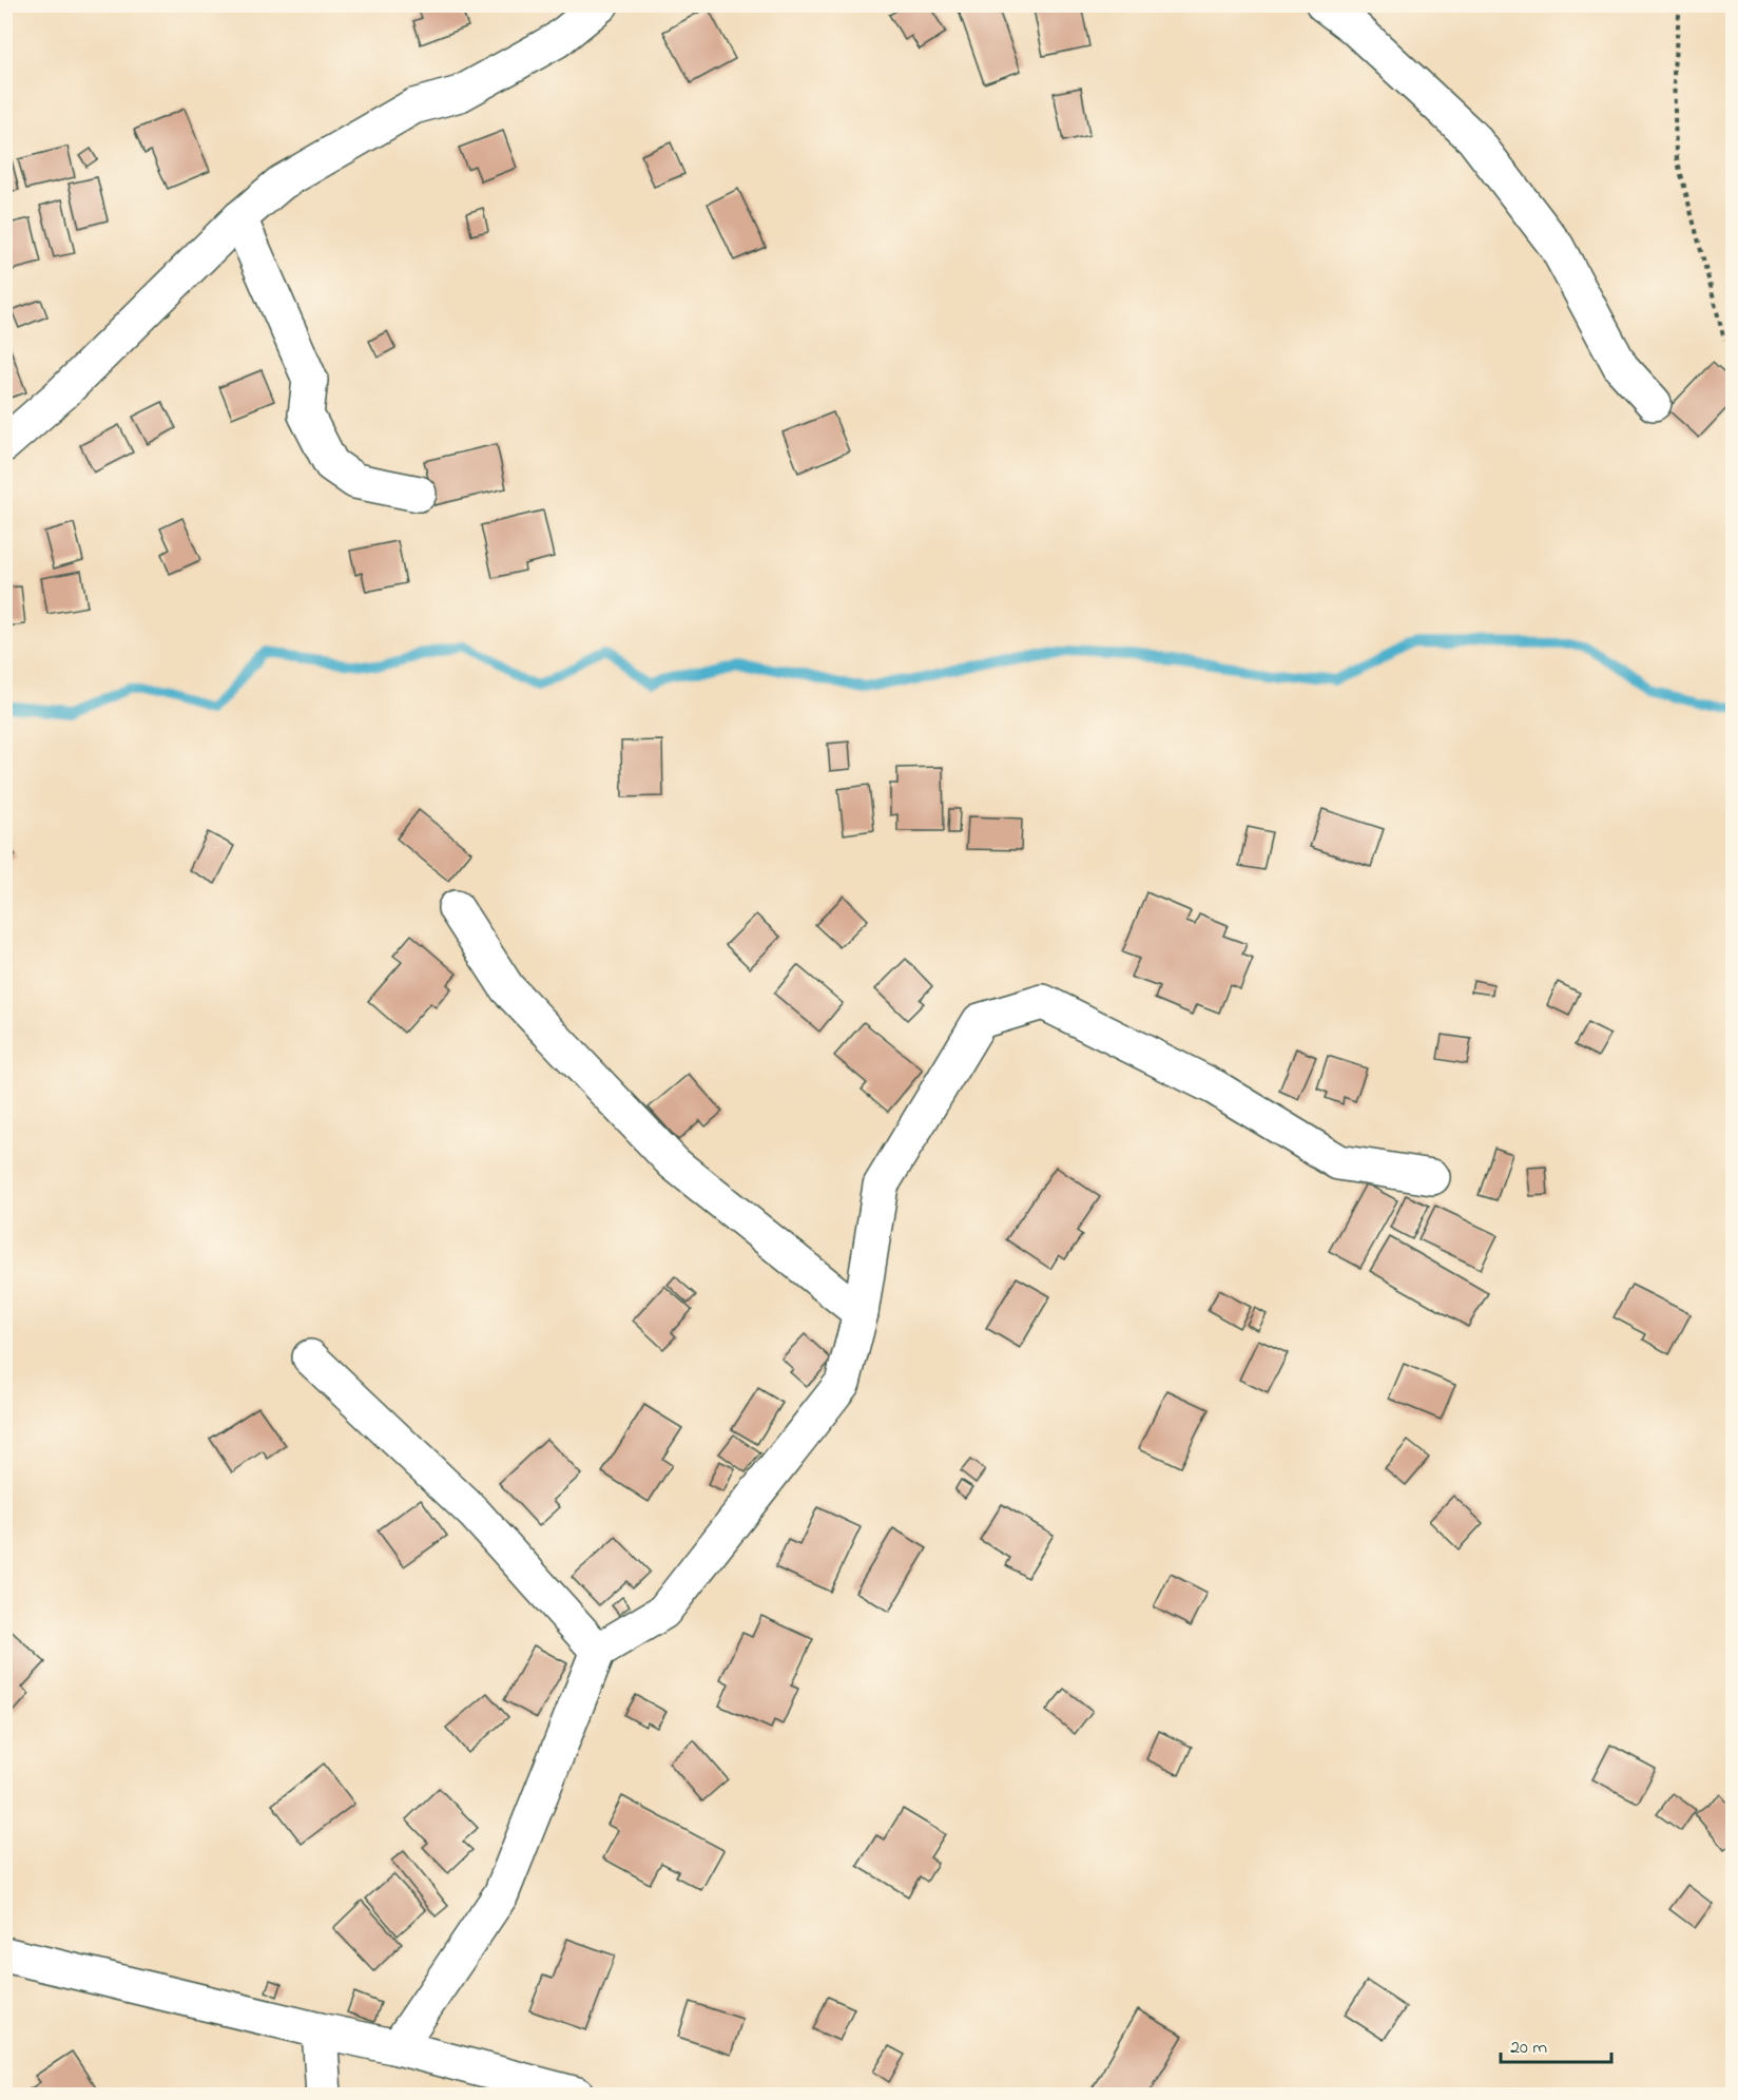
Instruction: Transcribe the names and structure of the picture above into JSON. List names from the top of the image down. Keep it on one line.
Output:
{"scale_bar":"20 m"}
